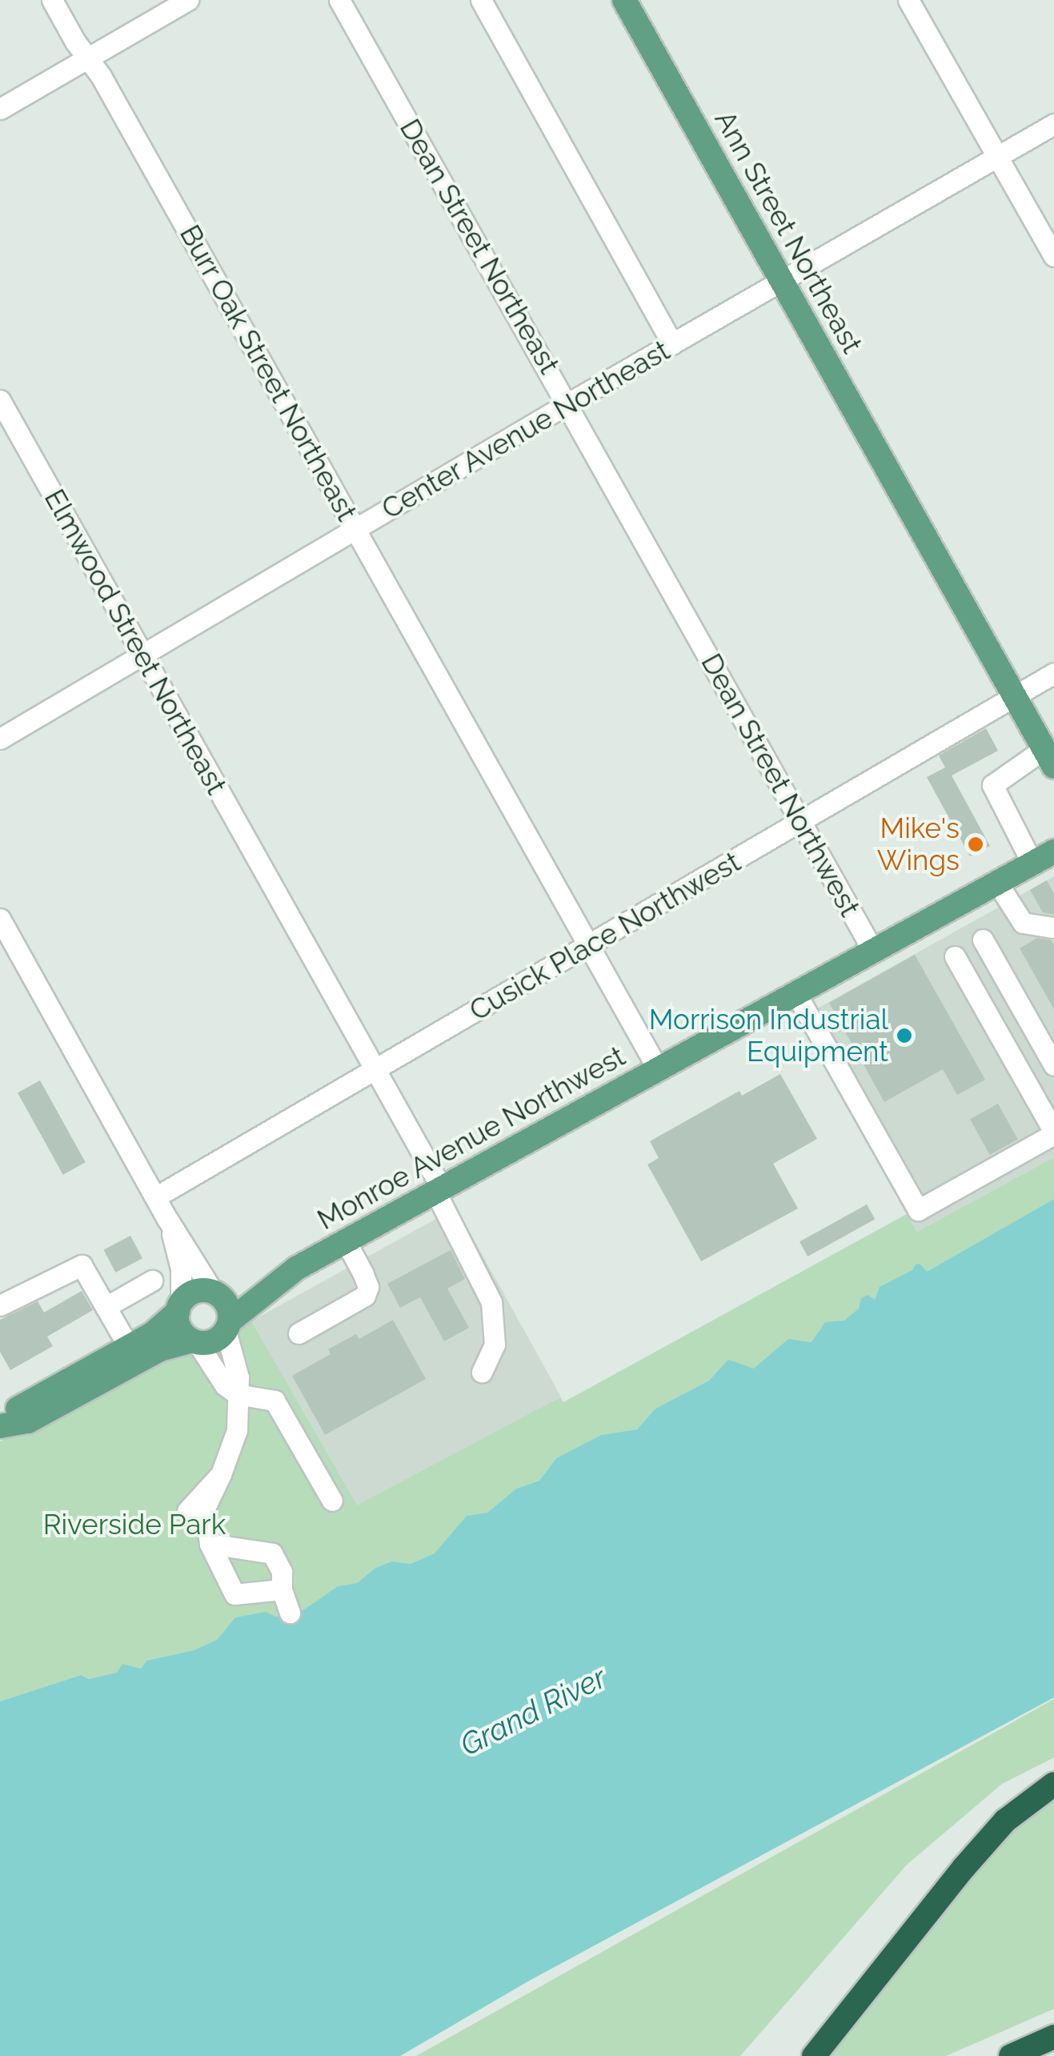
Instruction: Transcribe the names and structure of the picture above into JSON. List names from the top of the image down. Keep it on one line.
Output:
{"streets":{"main road":["Ann Street Northeast","Monroe Avenue Northwest"],"street":["Dean Street Northeast","Burr Oak Street Northeast","Center Avenue Northeast","Elmwood Street Northeast","Dean Street Northwest","Cusick Place Northwest"]},"crossings":[["Ann Street Northeast","Center Avenue Northeast"],["Ann Street Northeast","Cusick Place Northwest"],["Dean Street Northeast","Center Avenue Northeast"],["Dean Street Northeast","Dean Street Northwest"],["Burr Oak Street Northeast","Center Avenue Northeast"],["Burr Oak Street Northeast","Cusick Place Northwest"],["Burr Oak Street Northeast","Monroe Avenue Northwest"],["Center Avenue Northeast","Elmwood Street Northeast"],["Elmwood Street Northeast","Cusick Place Northwest"],["Elmwood Street Northeast","Monroe Avenue Northwest"],["Dean Street Northwest","Cusick Place Northwest"],["Dean Street Northwest","Monroe Avenue Northwest"]],"water":["Grand River"],"parks":["Riverside Park"],"places":["Mike's Wings","Morrison Industrial Equipment"]}
